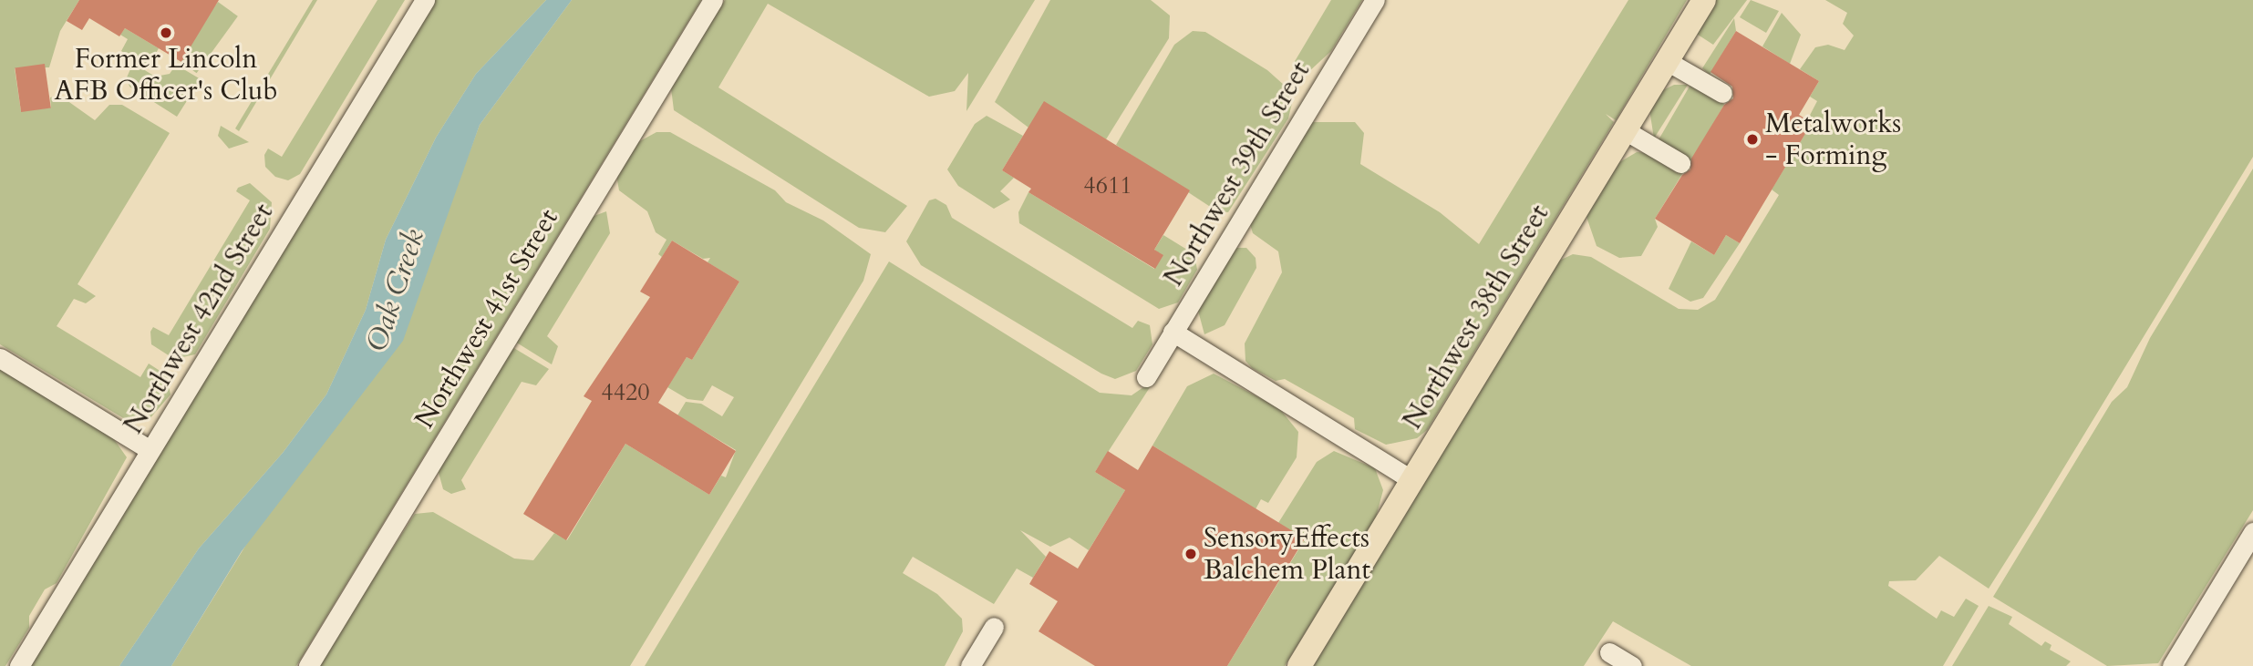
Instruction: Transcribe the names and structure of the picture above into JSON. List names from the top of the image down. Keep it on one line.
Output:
{"streets":{"main road":["Northwest 38th Street"],"street":["Northwest 39th Street","Northwest 42nd Street","Northwest 41st Street"]},"water":["Oak Creek"],"places":["Former Lincoln AFB Officer's Club","Metalworks - Forming","SensoryEffects Balchem Plant"],"house_numbers":["4611","4420"]}
